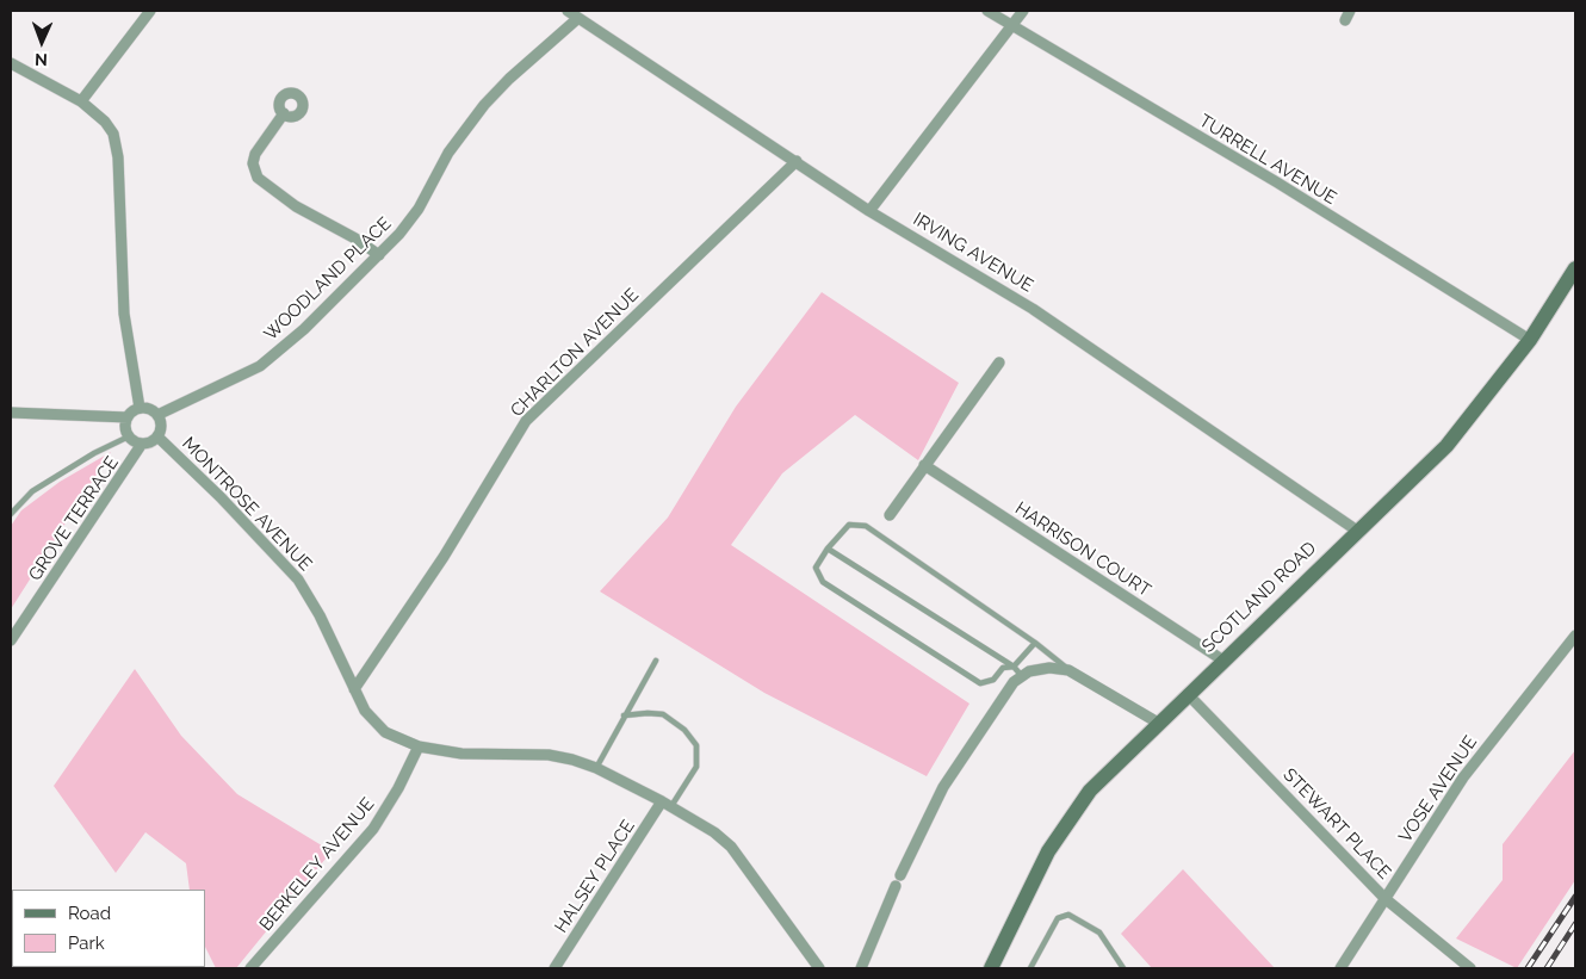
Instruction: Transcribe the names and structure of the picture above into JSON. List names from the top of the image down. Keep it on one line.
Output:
{"streets":{"main road":["SCOTLAND ROAD"],"street":["TURRELL AVENUE","IRVING AVENUE","WOODLAND PLACE","CHARLTON AVENUE","MONTROSE AVENUE","GROVE TERRACE","HARRISON COURT","VOSE AVENUE","STEWART PLACE","BERKELEY AVENUE","HALSEY PLACE"]},"crossings":[["TURRELL AVENUE","SCOTLAND ROAD"],["IRVING AVENUE","WOODLAND PLACE"],["IRVING AVENUE","CHARLTON AVENUE"],["IRVING AVENUE","SCOTLAND ROAD"],["WOODLAND PLACE","MONTROSE AVENUE"],["WOODLAND PLACE","GROVE TERRACE"],["CHARLTON AVENUE","MONTROSE AVENUE"],["MONTROSE AVENUE","GROVE TERRACE"],["MONTROSE AVENUE","BERKELEY AVENUE"],["MONTROSE AVENUE","HALSEY PLACE"],["HARRISON COURT","SCOTLAND ROAD"],["SCOTLAND ROAD","STEWART PLACE"],["VOSE AVENUE","STEWART PLACE"]],"legend":["Road","Park"],"north":"bottom"}
